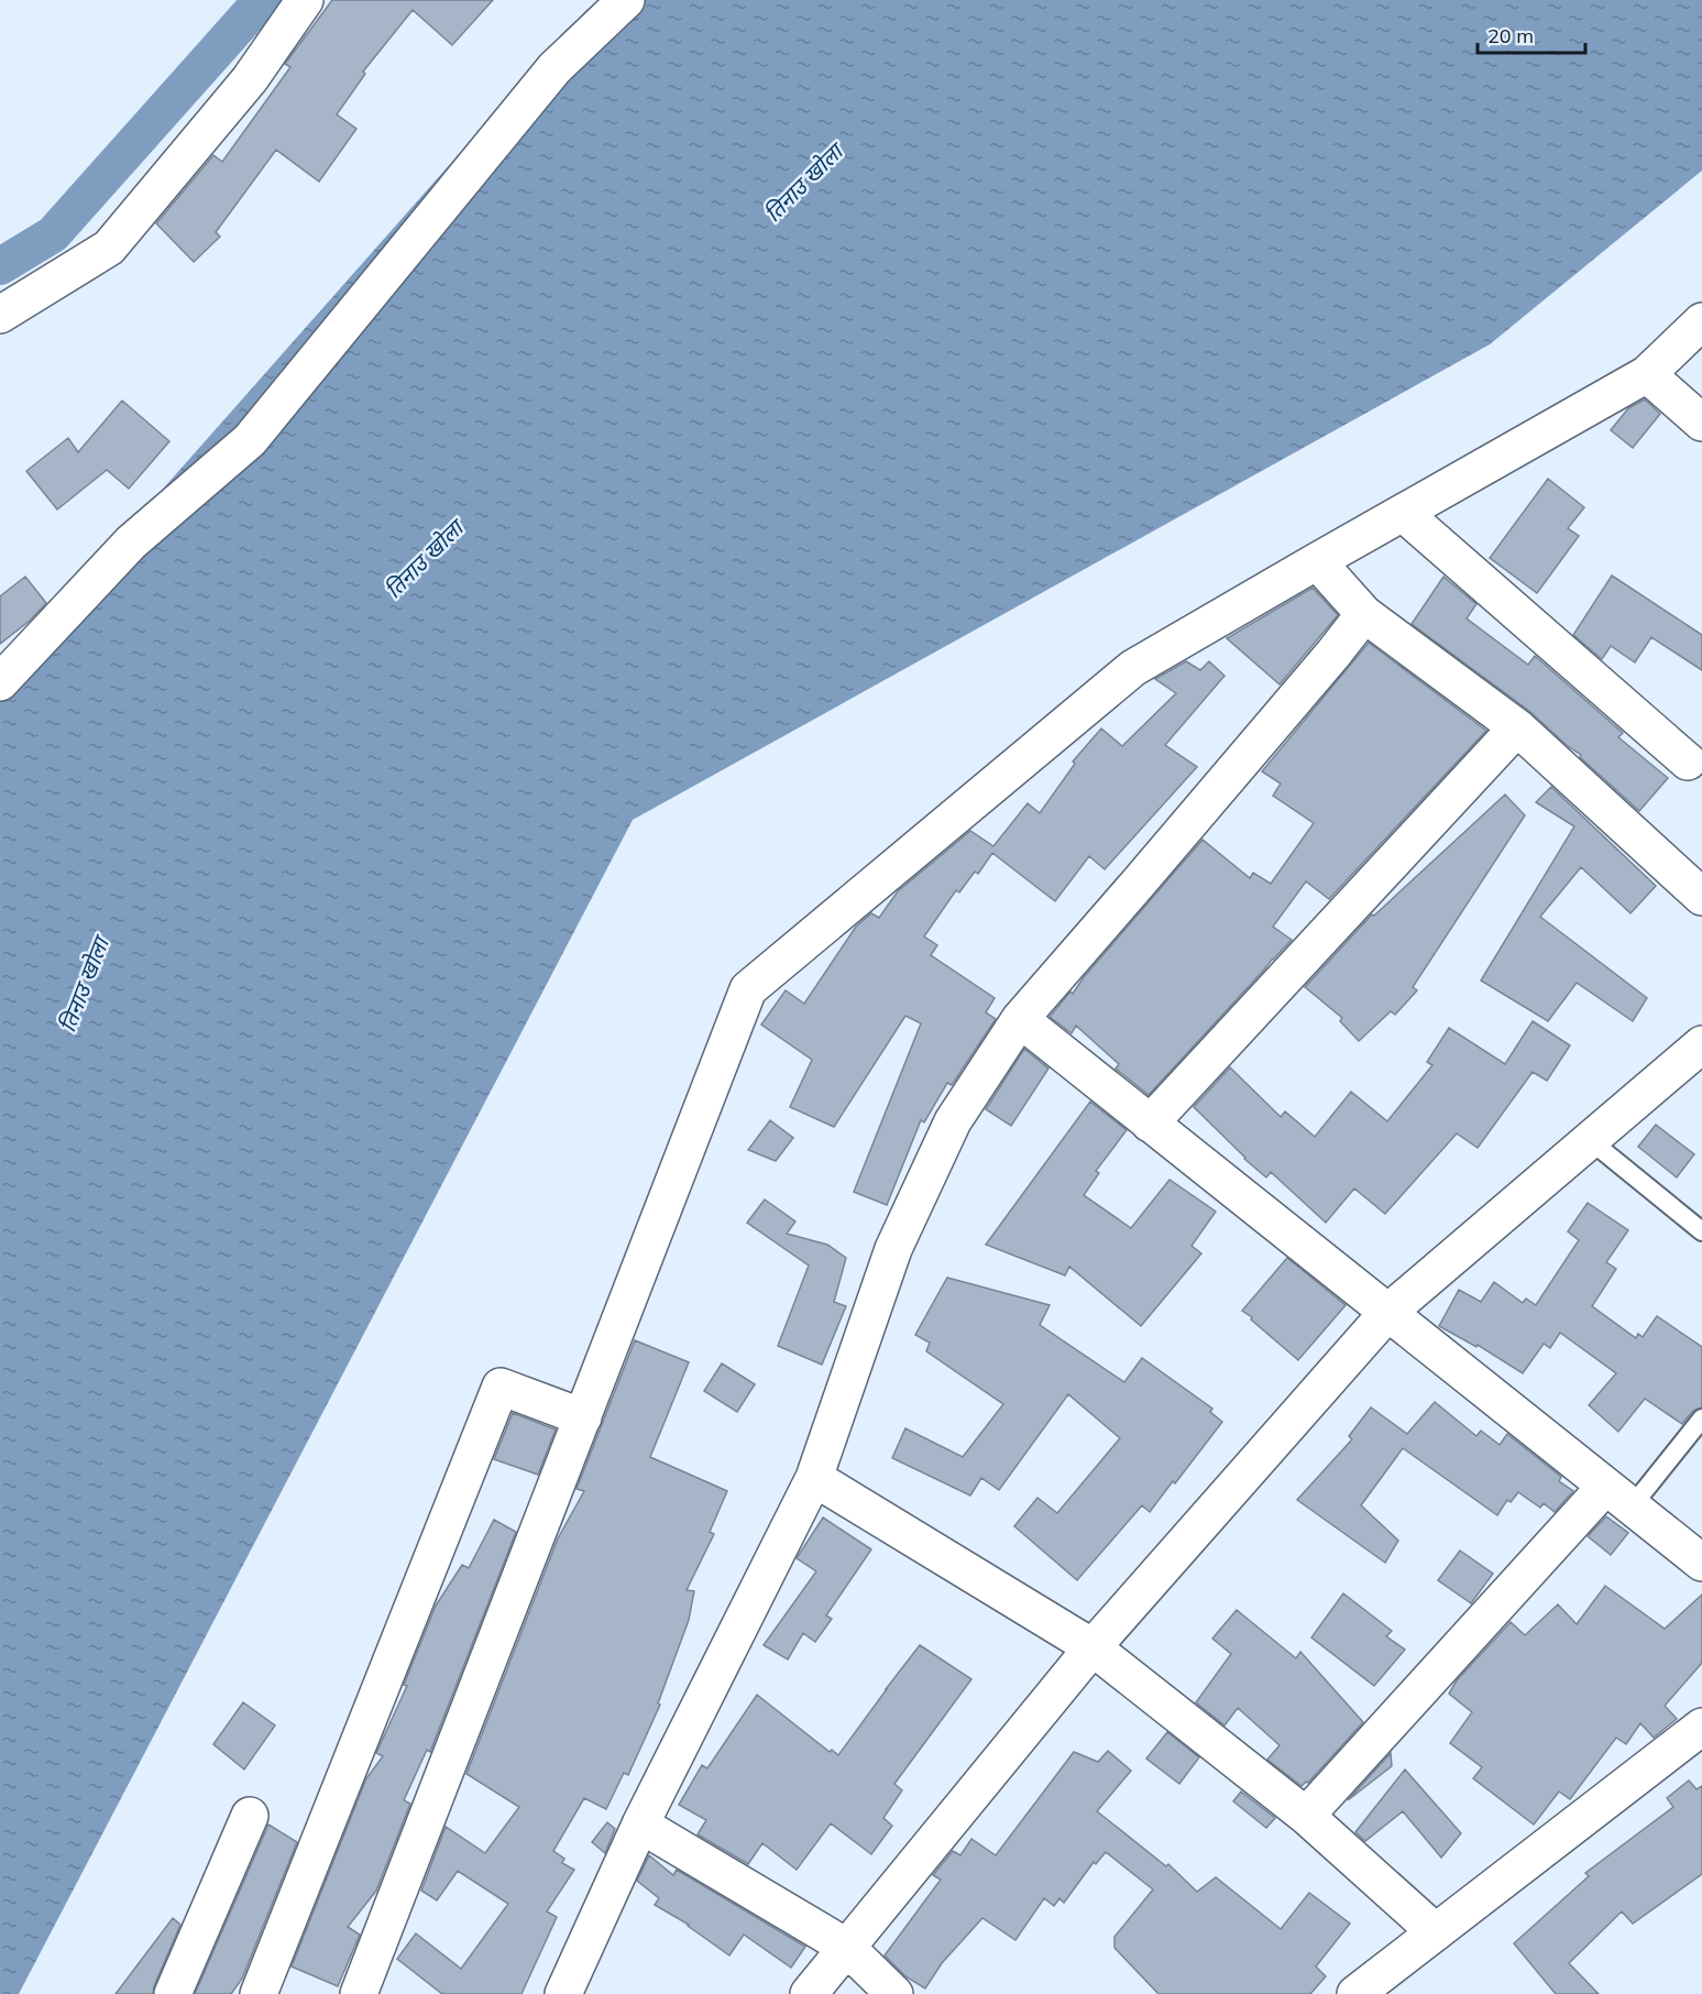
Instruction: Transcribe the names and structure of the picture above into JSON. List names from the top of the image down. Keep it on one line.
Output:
{"water":["तिनाउ खोला"],"scale_bar":"20 m"}
